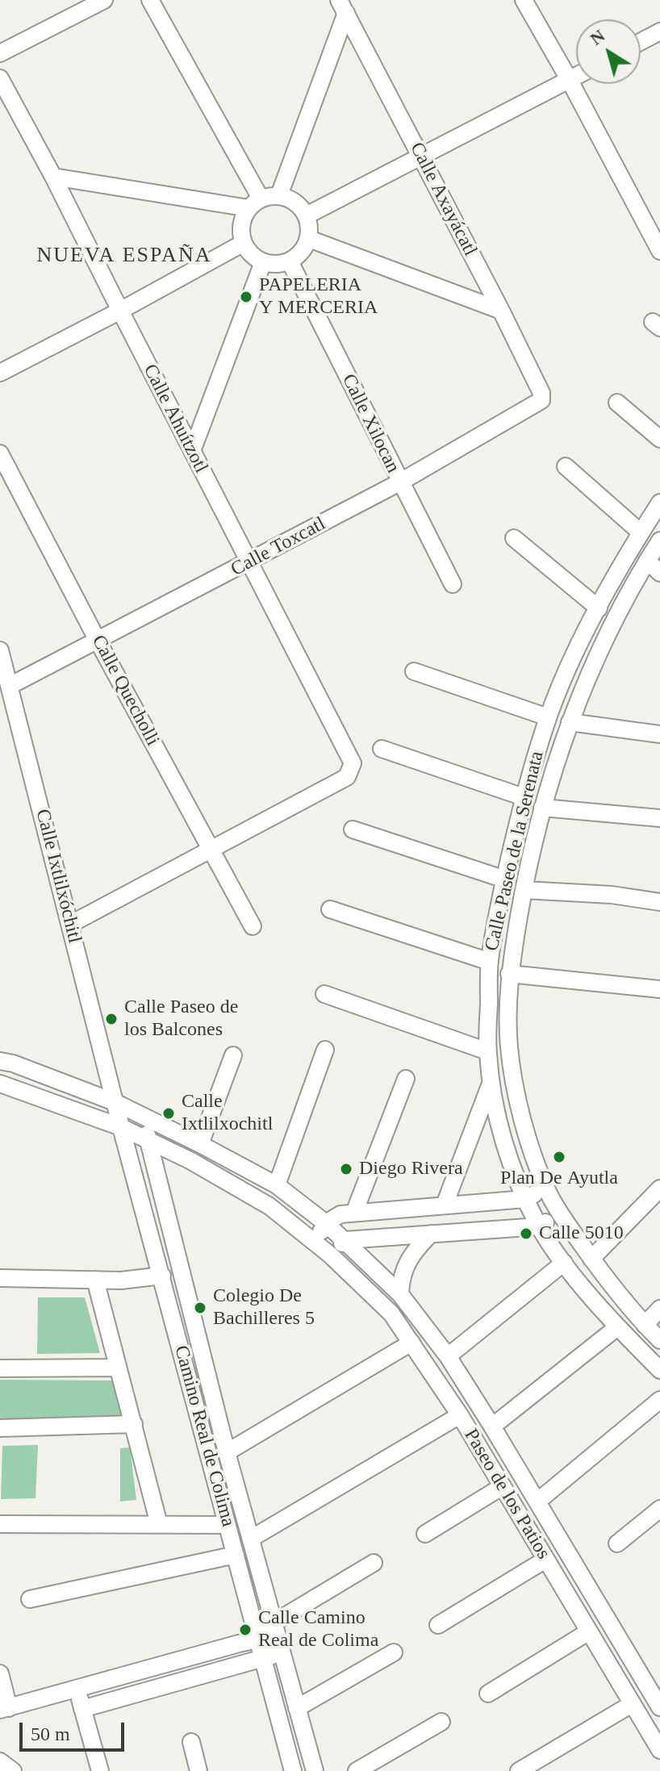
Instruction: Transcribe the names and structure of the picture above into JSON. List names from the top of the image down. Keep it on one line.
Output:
{"streets":{"street":["Calle Axayácatl","Calle Ahuítzotl","Calle Xilocan","Calle Toxcatl","Calle Quecholli","Calle Paseo de la Serenata","Calle Ixtlilxóchitl","Camino Real de Colima","Paseo de los Patios"]},"crossings":[["Calle Axayácatl","Calle Toxcatl"],["Calle Ahuítzotl","Calle Toxcatl"],["Calle Ahuítzotl","Calle Quecholli"],["Calle Xilocan","Calle Toxcatl"],["Calle Toxcatl","Calle Quecholli"],["Calle Toxcatl","Calle Ixtlilxóchitl"],["Calle Ixtlilxóchitl","Camino Real de Colima"],["Calle Ixtlilxóchitl","Paseo de los Patios"],["Camino Real de Colima","Paseo de los Patios"]],"districts":["NUEVA ESPAÑA"],"places":["PAPELERIA Y MERCERIA","Calle Paseo de los Balcones","Calle Ixtlilxochitl","Plan De Ayutla","Diego Rivera","Calle 5010","Colegio De Bachilleres 5","Calle Camino Real de Colima"],"scale_bar":"50 m","north":"top left"}
